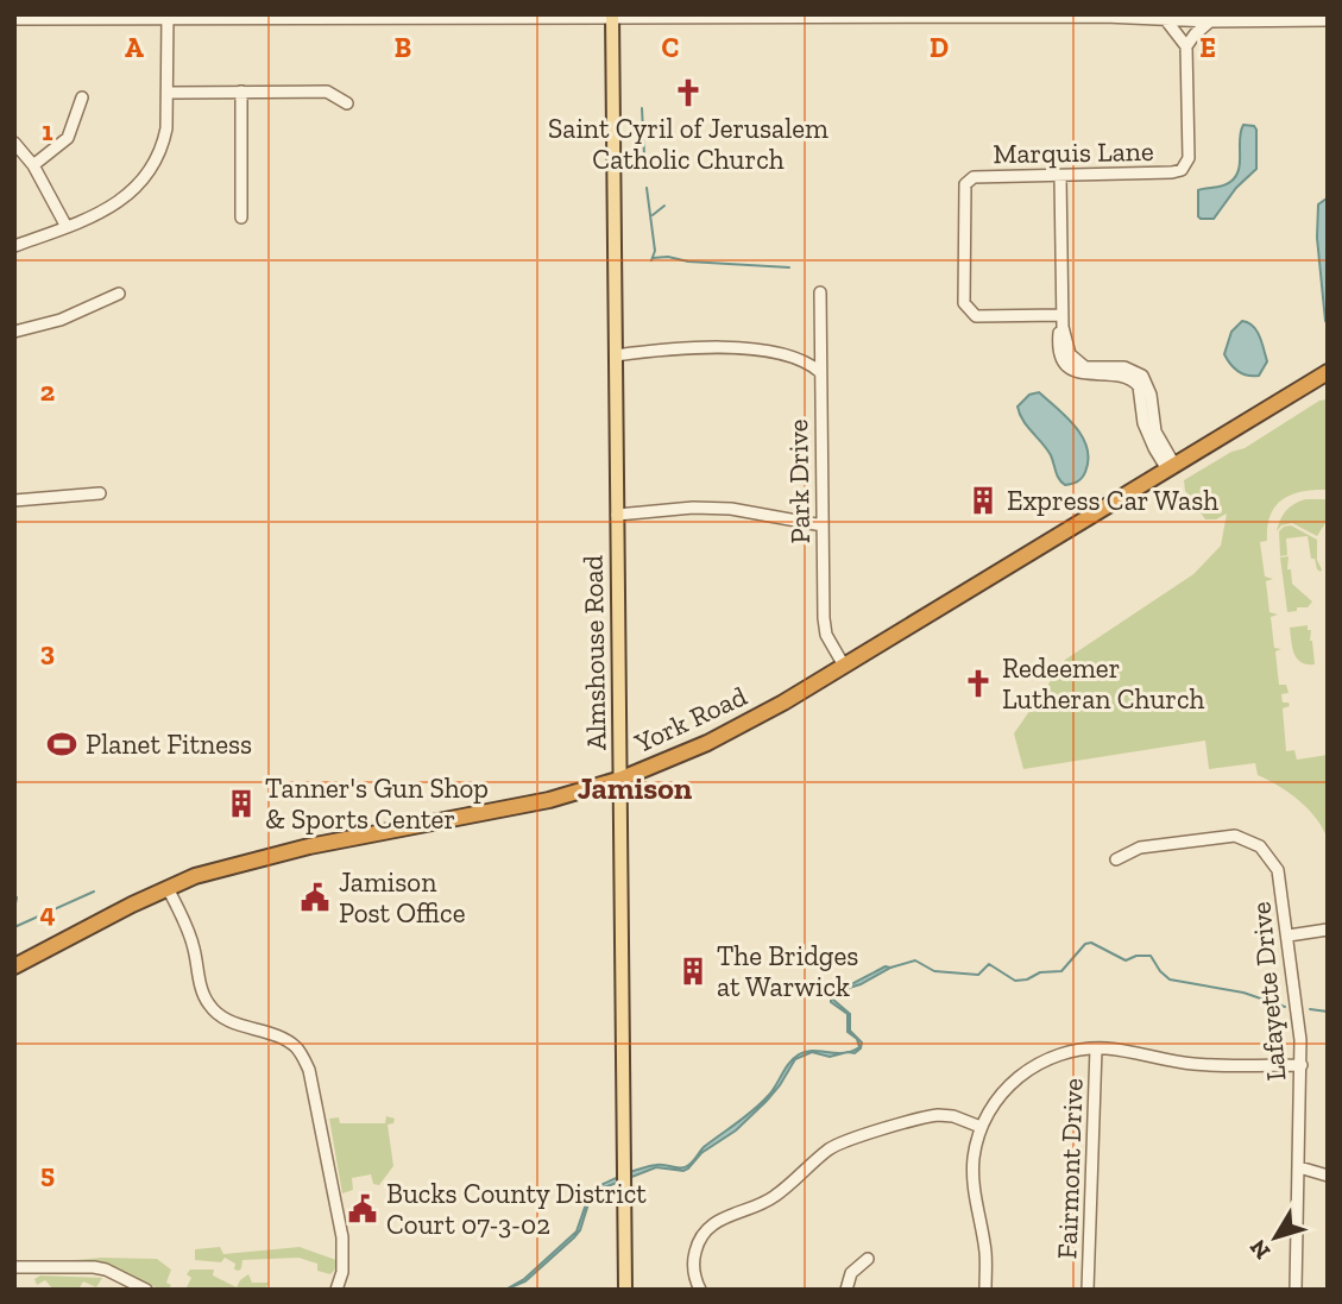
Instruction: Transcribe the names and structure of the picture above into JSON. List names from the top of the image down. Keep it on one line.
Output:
{"streets":{"highway":["York Road"],"main road":["Almshouse Road"],"street":["Marquis Lane","Park Drive","Lafayette Drive","Fairmont Drive"]},"crossings":[["Park Drive","York Road"],["Almshouse Road","York Road"]],"districts":["Jamison"],"places":{"church":["Saint Cyril of Jerusalem Catholic Church","Redeemer Lutheran Church"],"building":["Express Car Wash","Tanner's Gun Shop & Sports Center","The Bridges at Warwick"],"sports":["Planet Fitness"],"public building":["Jamison Post Office","Bucks County District Court 07-3-02"]},"north":"bottom left","grid":{"columns":["A","B","C","D","E"],"rows":["1","2","3","4","5"]}}
